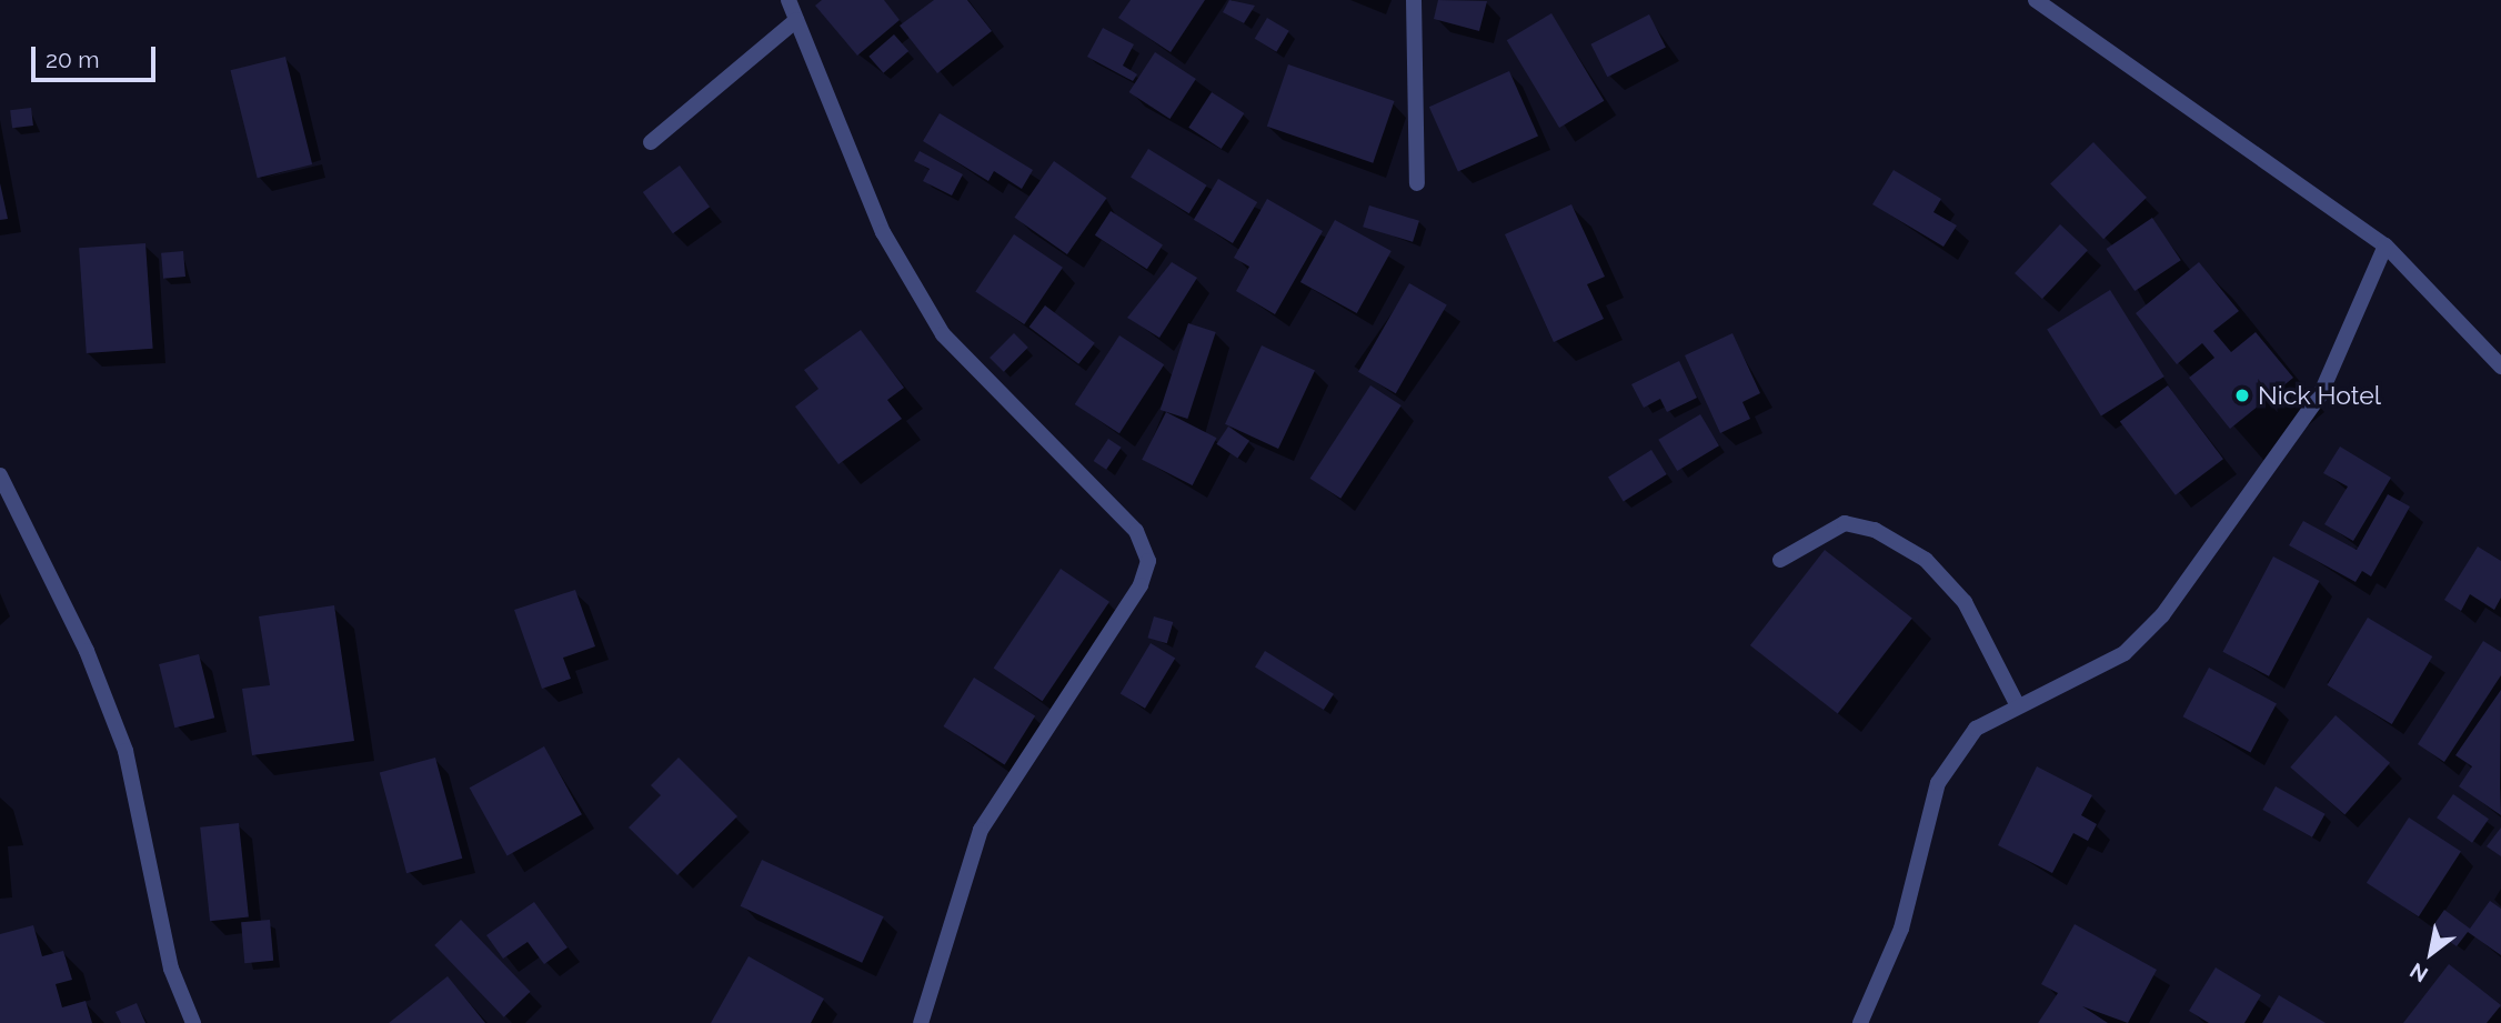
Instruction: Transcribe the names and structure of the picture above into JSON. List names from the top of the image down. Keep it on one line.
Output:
{"places":["Nick Hotel"],"scale_bar":"20 m","north":"bottom left"}
